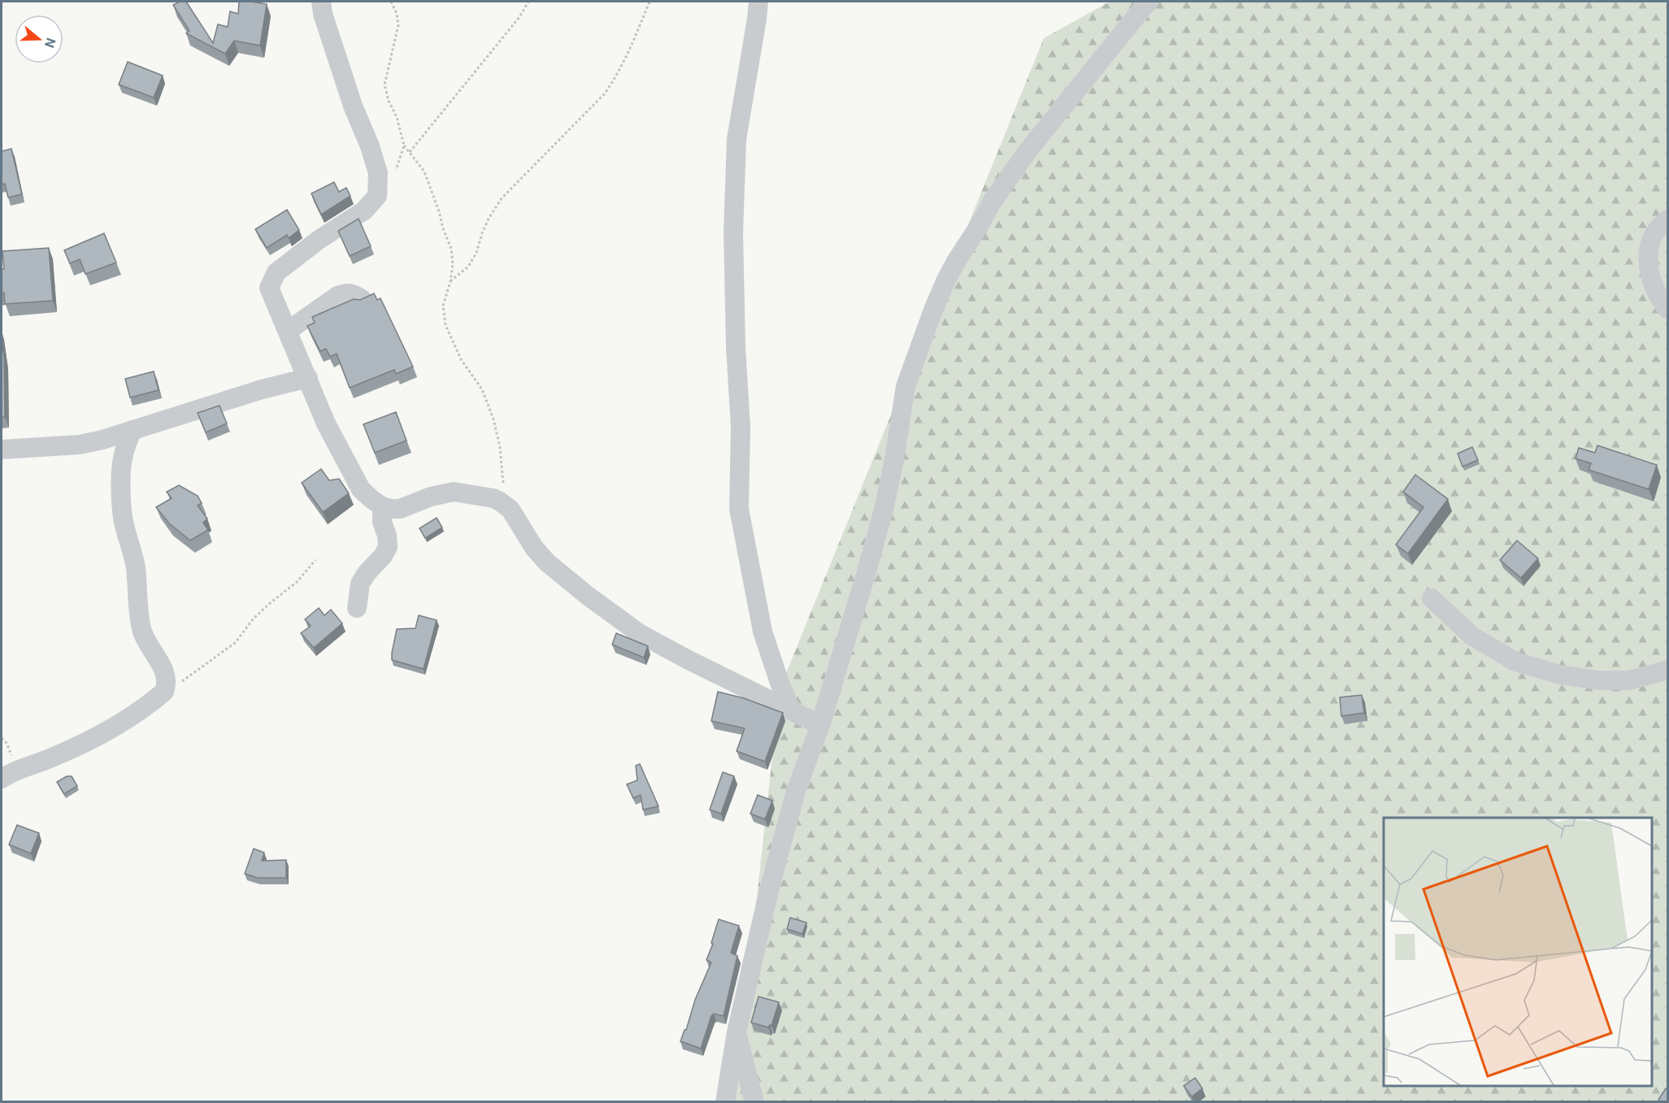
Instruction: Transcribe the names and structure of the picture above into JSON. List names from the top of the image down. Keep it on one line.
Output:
{"north":"right"}
